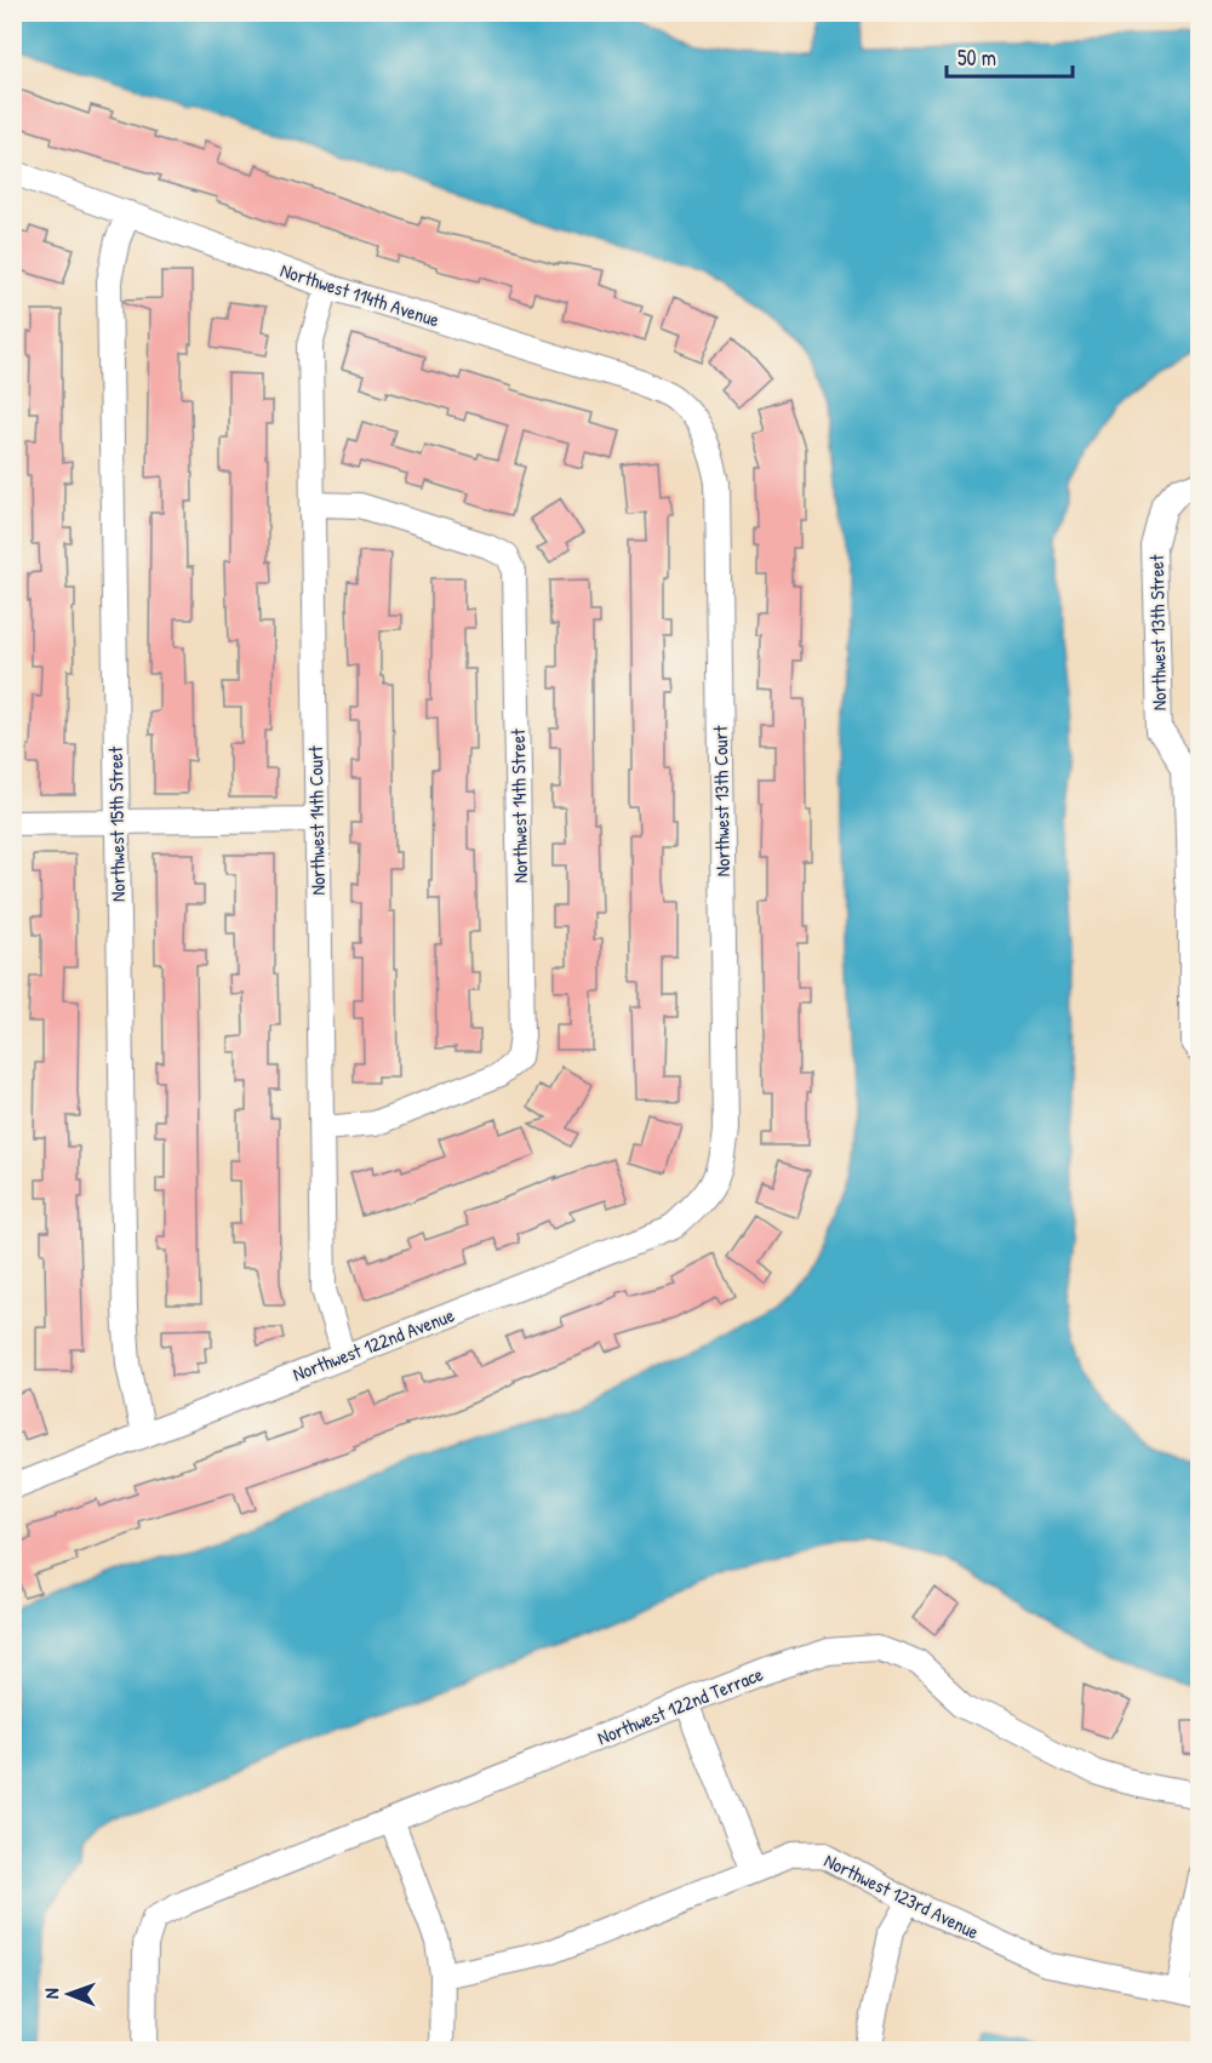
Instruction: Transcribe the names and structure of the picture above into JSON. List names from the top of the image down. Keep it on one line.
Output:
{"streets":{"street":["Northwest 114th Avenue","Northwest 13th Street","Northwest 13th Court","Northwest 14th Street","Northwest 14th Court","Northwest 15th Street","Northwest 122nd Avenue","Northwest 122nd Terrace","Northwest 123rd Avenue"]},"crossings":[["Northwest 114th Avenue","Northwest 13th Court"],["Northwest 114th Avenue","Northwest 14th Court"],["Northwest 114th Avenue","Northwest 15th Street"],["Northwest 13th Court","Northwest 122nd Avenue"],["Northwest 14th Street","Northwest 14th Court"],["Northwest 14th Court","Northwest 122nd Avenue"],["Northwest 15th Street","Northwest 122nd Avenue"]],"scale_bar":"50 m","north":"left"}
